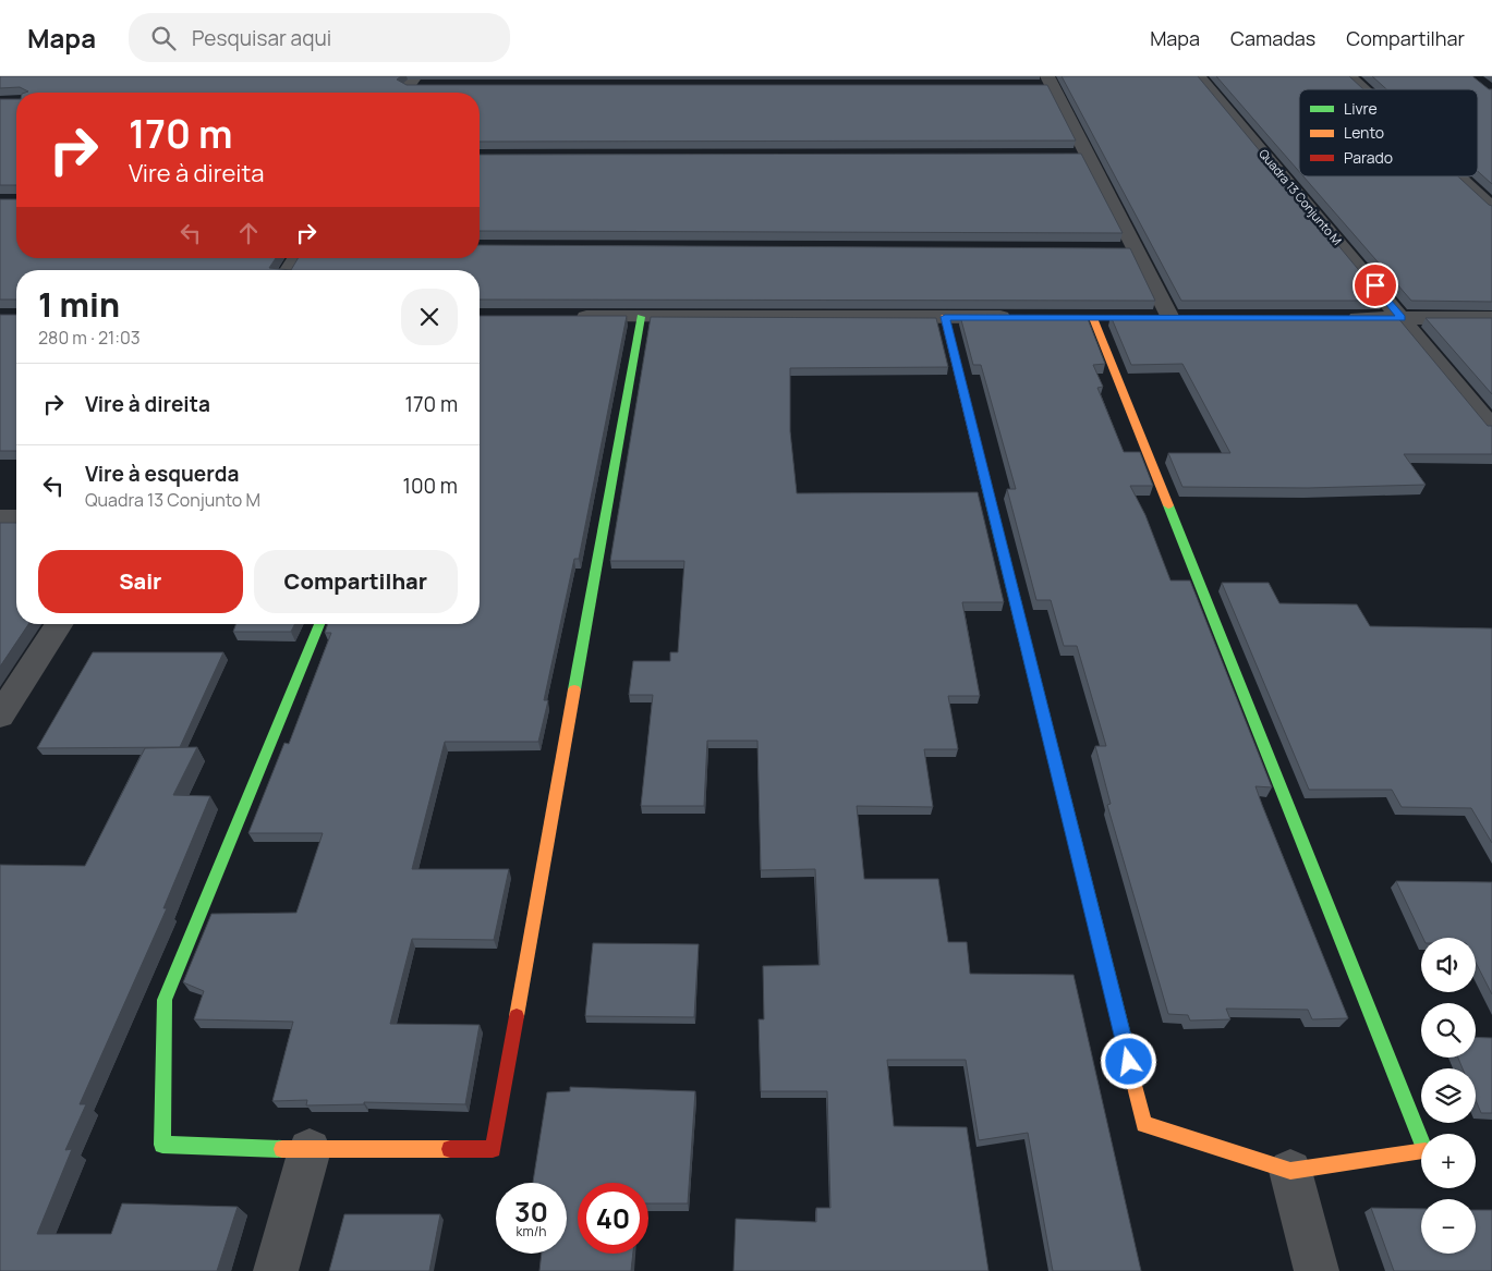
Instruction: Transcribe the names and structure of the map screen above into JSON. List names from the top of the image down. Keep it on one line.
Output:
{"streets":{"street":["Quadra 13 Conjunto M"]},"legend":["Livre","Lento","Parado"],"page":{"header":"Mapa","search":"Pesquisar aqui","nav":["Mapa","Camadas","Compartilhar"],"turn":["170 m","Vire à direita"],"heading":["1 min","280 m · 21:03"],"list":[{"name":"Vire à direita","value":"170 m"},{"name":"Vire à esquerda","note":"Quadra 13 Conjunto M","value":"100 m"}],"buttons":["Sair","Compartilhar"],"map_buttons":["+","−"],"speed":"30 km/h","limit":"40"}}
